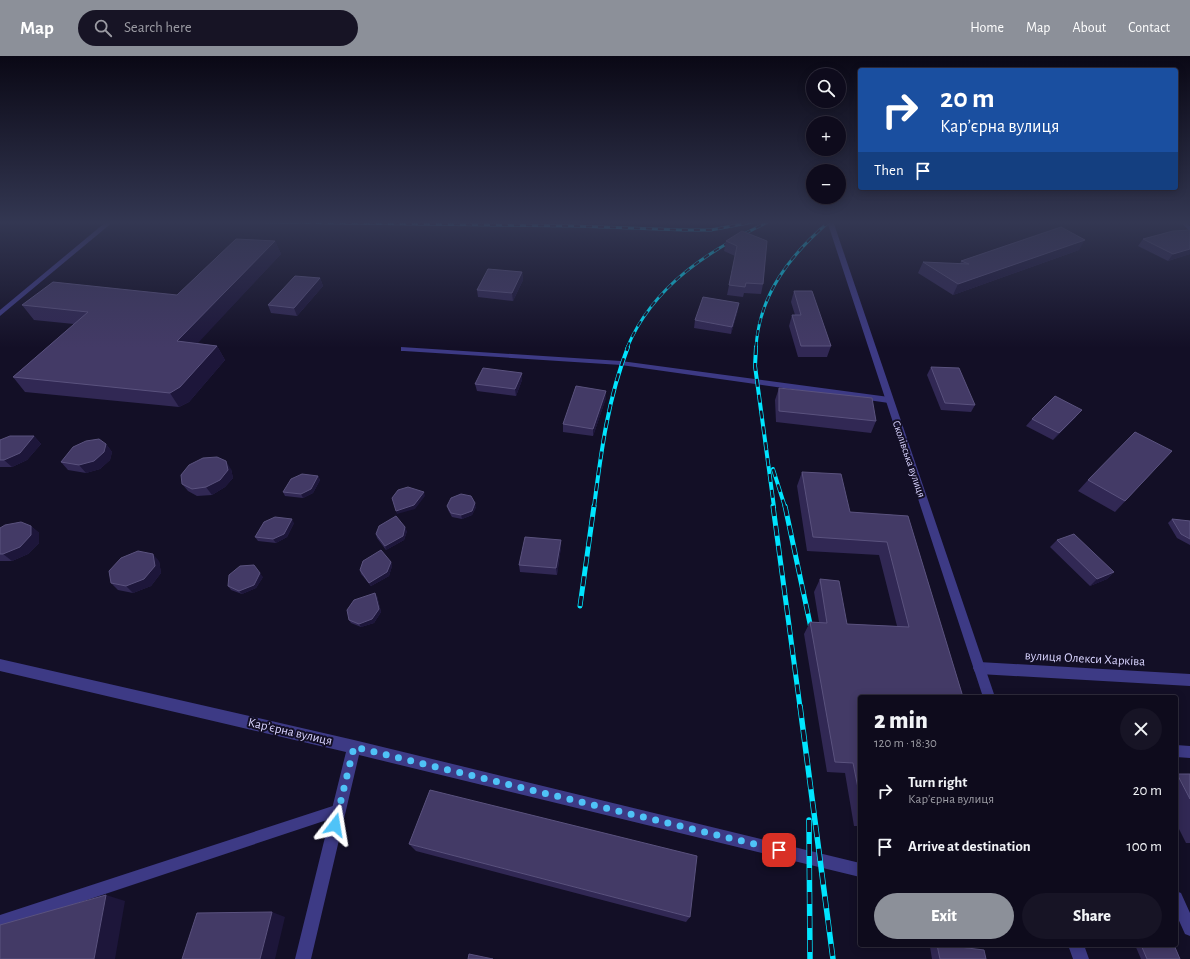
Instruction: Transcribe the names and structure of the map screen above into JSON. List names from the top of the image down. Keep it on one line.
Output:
{"streets":{"street":["Сколівська вулиця","вулиця Олекси Харківа","Карʼєрна вулиця"]},"crossings":[["Сколівська вулиця","вулиця Олекси Харківа"]],"page":{"header":"Map","search":"Search here","nav":["Home","Map","About","Contact"],"map_buttons":["+","−"],"turn":["20 m","Карʼєрна вулиця"],"then":"Then","heading":["2 min","120 m · 18:30"],"list":[{"name":"Turn right","note":"Карʼєрна вулиця","value":"20 m"},{"name":"Arrive at destination","value":"100 m"}],"buttons":["Exit","Share"]}}
